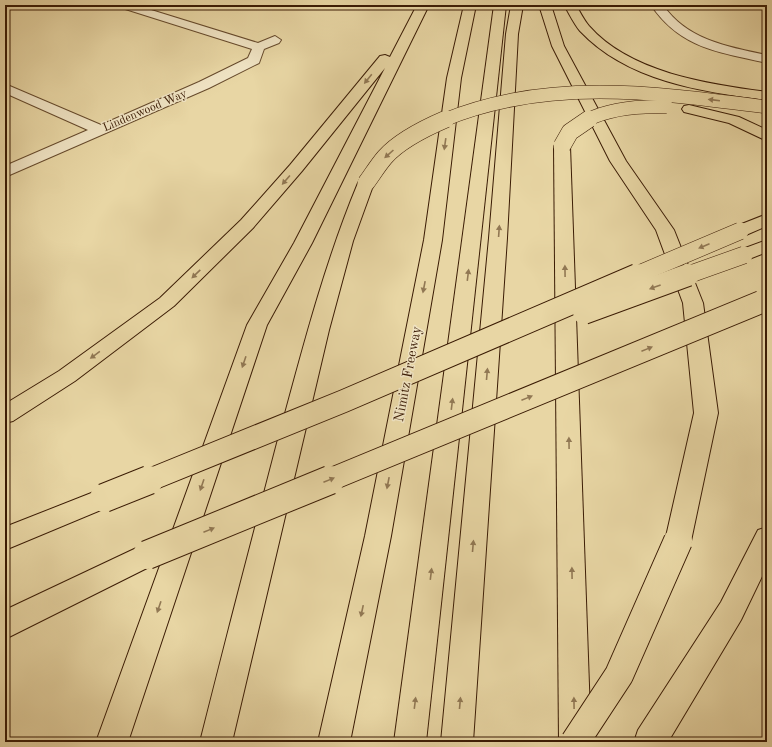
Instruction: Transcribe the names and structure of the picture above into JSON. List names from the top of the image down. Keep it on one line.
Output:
{"streets":{"highway":["Nimitz Freeway"],"street":["Lindenwood Way"]}}
